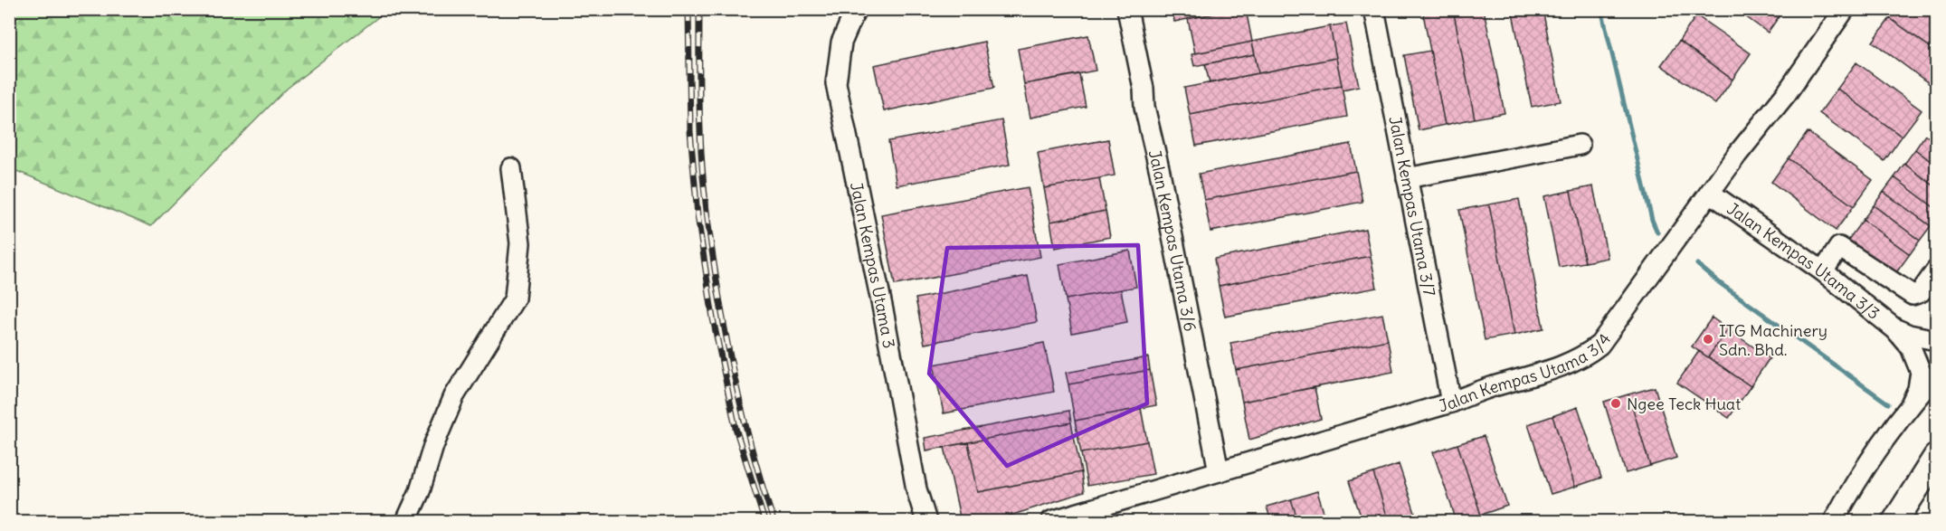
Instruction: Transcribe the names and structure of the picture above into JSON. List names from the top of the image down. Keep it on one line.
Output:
{"streets":{"street":["Jalan Kempas Utama 3/7","Jalan Kempas Utama 3/6","Jalan Kempas Utama 3/3","Jalan Kempas Utama 3","Jalan Kempas Utama 3/4"]},"crossings":[["Jalan Kempas Utama 3/7","Jalan Kempas Utama 3/4"],["Jalan Kempas Utama 3/6","Jalan Kempas Utama 3/4"],["Jalan Kempas Utama 3/3","Jalan Kempas Utama 3/4"]],"places":["ITG Machinery Sdn. Bhd.","Ngee Teck Huat"]}
